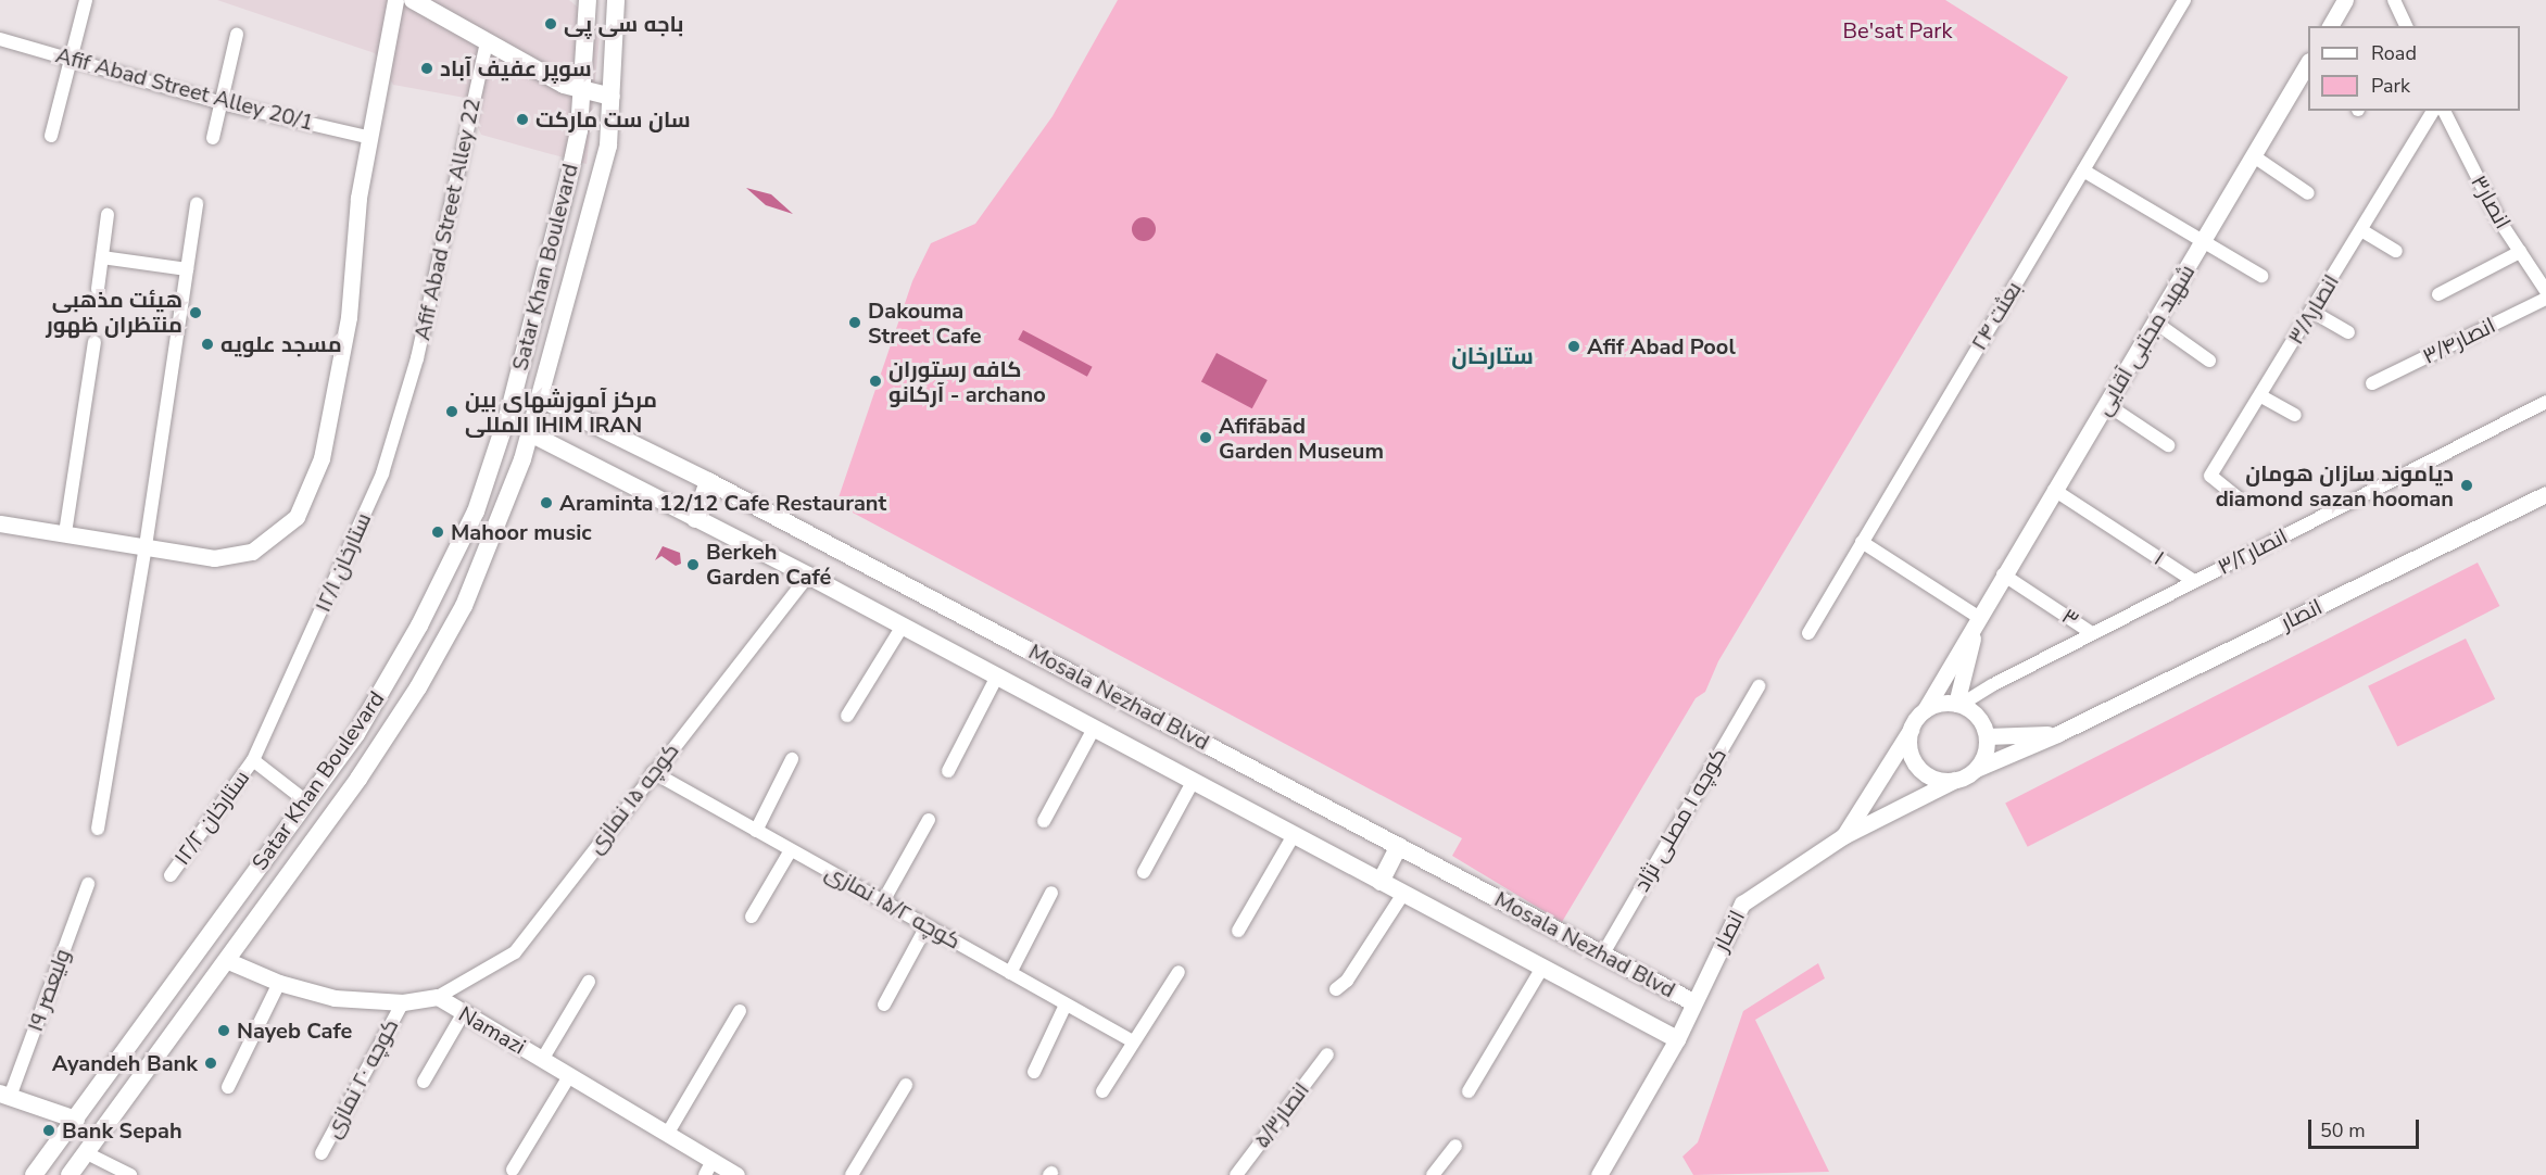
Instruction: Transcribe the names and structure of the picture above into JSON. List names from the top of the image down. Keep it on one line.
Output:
{"streets":{"main road":["Satar Khan Boulevard","Mosala Nezhad Blvd"],"street":["Afif Abad Street Alley 20/1","انصار۳","Afif Abad Street Alley 22","انصار۳/۸","بعثت ۲۴","شهید مجتبی آقایی","انصار۳/۴","انصار۳/۲","۱","۱۲/۱ ستارخان","انصار","۳","کوچه ۱۵ نمازی","۱۲/۲ ستارخان","کوچه ۱ مصلی نژاد","کوچه ۱۵/۲ نمازی","۱۹ ولیعصر","Namazi","کوچه ۲۰ نمازی","انصار۵/۳"]},"crossings":[["Afif Abad Street Alley 22","۱۲/۱ ستارخان"],["Satar Khan Boulevard","Mosala Nezhad Blvd"],["Satar Khan Boulevard","Namazi"],["شهید مجتبی آقایی","انصار۳/۲"],["شهید مجتبی آقایی","۱"],["شهید مجتبی آقایی","انصار"],["شهید مجتبی آقایی","۳"],["انصار۳/۲","۱"],["انصار۳/۲","انصار"],["انصار۳/۲","۳"],["۱۲/۱ ستارخان","۱۲/۲ ستارخان"],["انصار","Mosala Nezhad Blvd"],["Mosala Nezhad Blvd","کوچه ۱۵ نمازی"],["Mosala Nezhad Blvd","کوچه ۱ مصلی نژاد"],["کوچه ۱۵ نمازی","کوچه ۱۵/۲ نمازی"],["کوچه ۱۵ نمازی","Namazi"],["Namazi","کوچه ۲۰ نمازی"]],"districts":["ستارخان"],"parks":["Be'sat Park"],"places":["باجه سی پی","سوپر عفیف آباد","سان ست مارکت","هیئت مذهبی منتظران ظهور","Dakouma Street Cafe","مسجد علویه","Afif Abad Pool","کافه رستوران آرکانو - archano","مرکز آموزشهای بین المللی IHIM IRAN","Afifābād Garden Museum","دیاموند سازان هومان diamond sazan hooman","Araminta 12/12 Cafe Restaurant","Mahoor music","Berkeh Garden Café","Nayeb Cafe","Ayandeh Bank","Bank Sepah"],"legend":["Road","Park"],"scale_bar":"50 m"}
